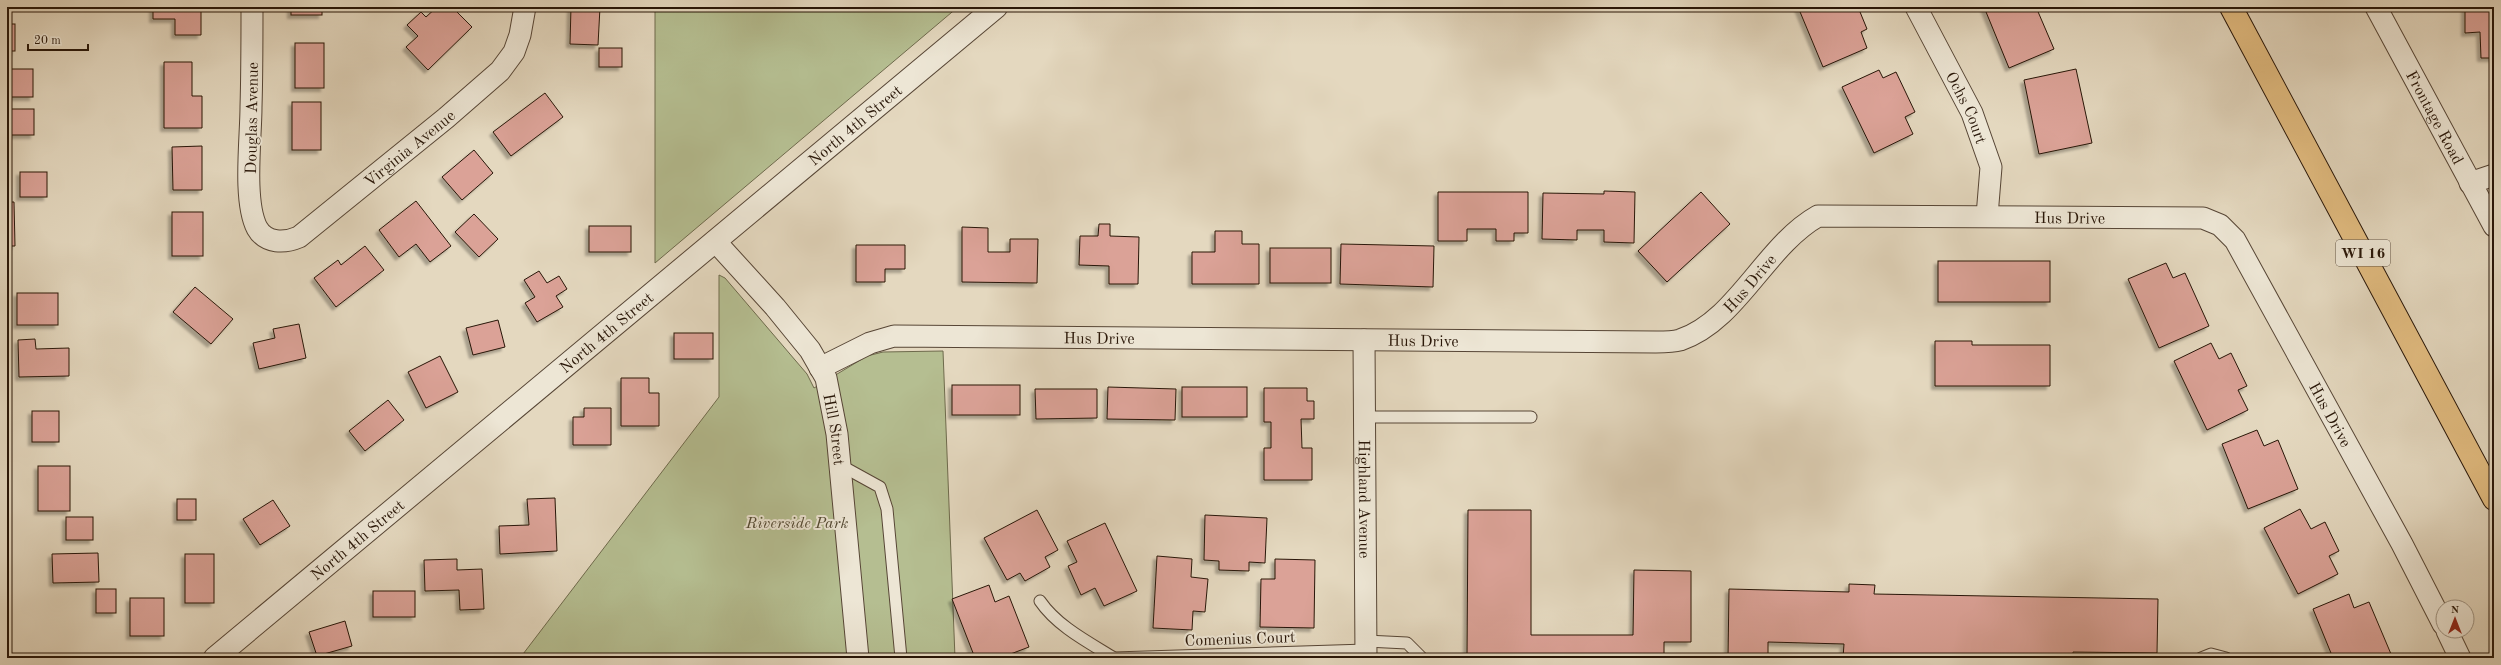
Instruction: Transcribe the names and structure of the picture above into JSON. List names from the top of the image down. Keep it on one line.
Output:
{"streets":{"highway":["WI 16"],"street":["Ochs Court","Frontage Road","Douglas Avenue","North 4th Street","Virginia Avenue","Hus Drive","Hill Street","Highland Avenue"],"lane":["Comenius Court"]},"crossings":[["Ochs Court","Hus Drive"],["Douglas Avenue","Virginia Avenue"],["North 4th Street","Hill Street"],["Hus Drive","Hill Street"],["Hus Drive","Highland Avenue"],["Highland Avenue","Comenius Court"]],"parks":["Riverside Park"],"scale_bar":"20 m","north":"top"}
